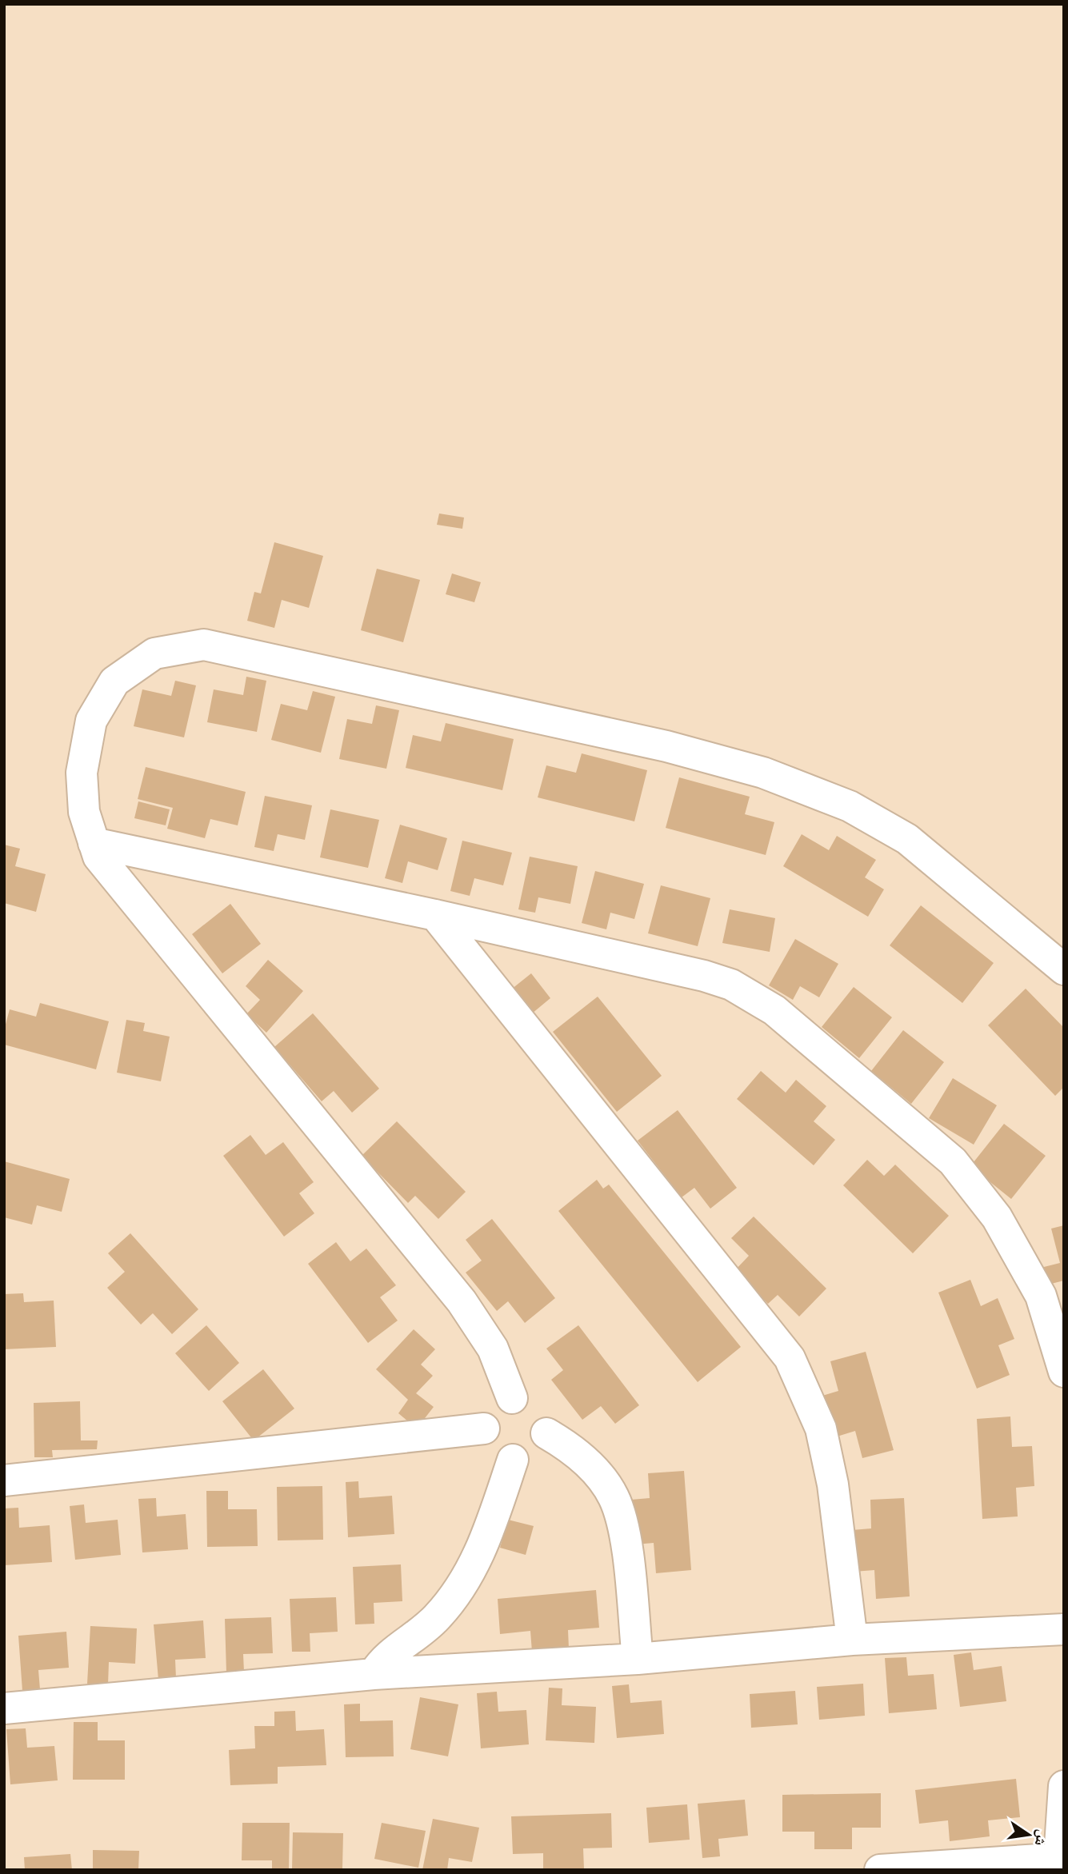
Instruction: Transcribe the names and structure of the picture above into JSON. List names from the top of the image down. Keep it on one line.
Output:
{"north":"right"}
